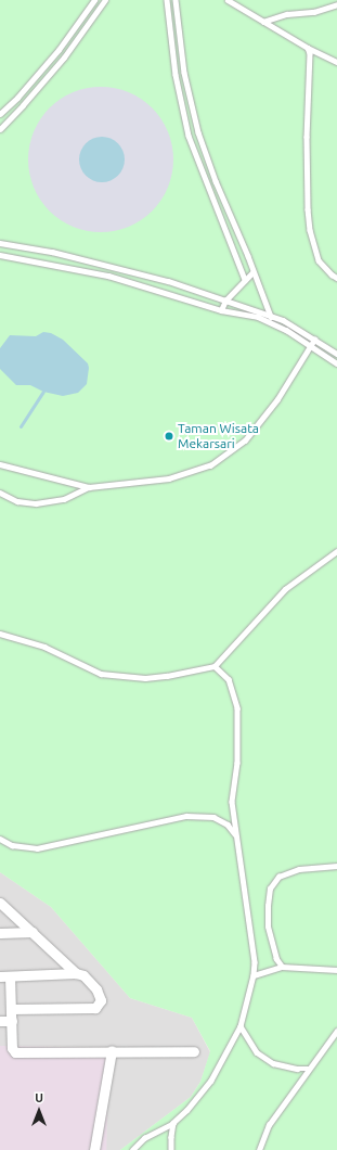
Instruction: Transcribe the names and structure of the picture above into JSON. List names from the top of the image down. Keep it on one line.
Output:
{"places":["Taman Wisata Mekarsari"],"north":"top"}
